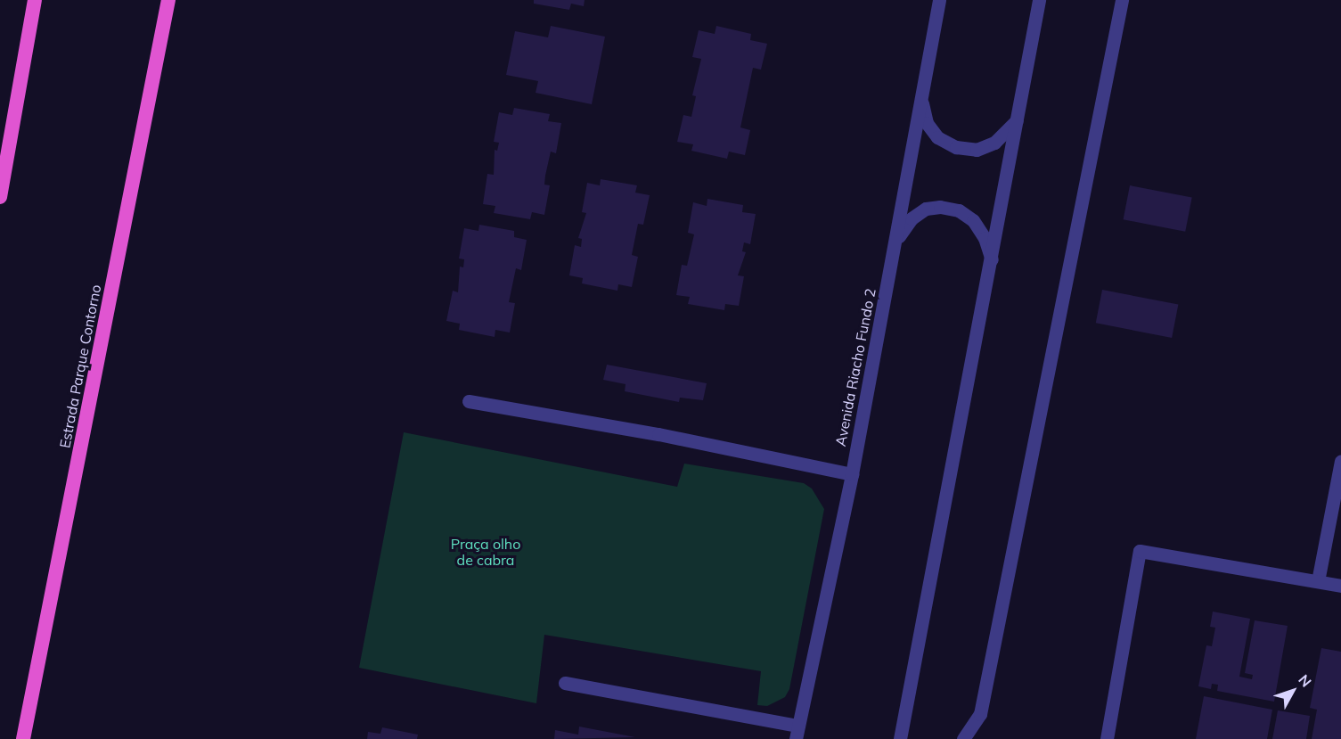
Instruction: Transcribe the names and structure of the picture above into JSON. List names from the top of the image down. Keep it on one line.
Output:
{"streets":{"highway":["Estrada Parque Contorno"],"street":["Avenida Riacho Fundo 2"]},"parks":["Praça olho de cabra"],"north":"top right"}
